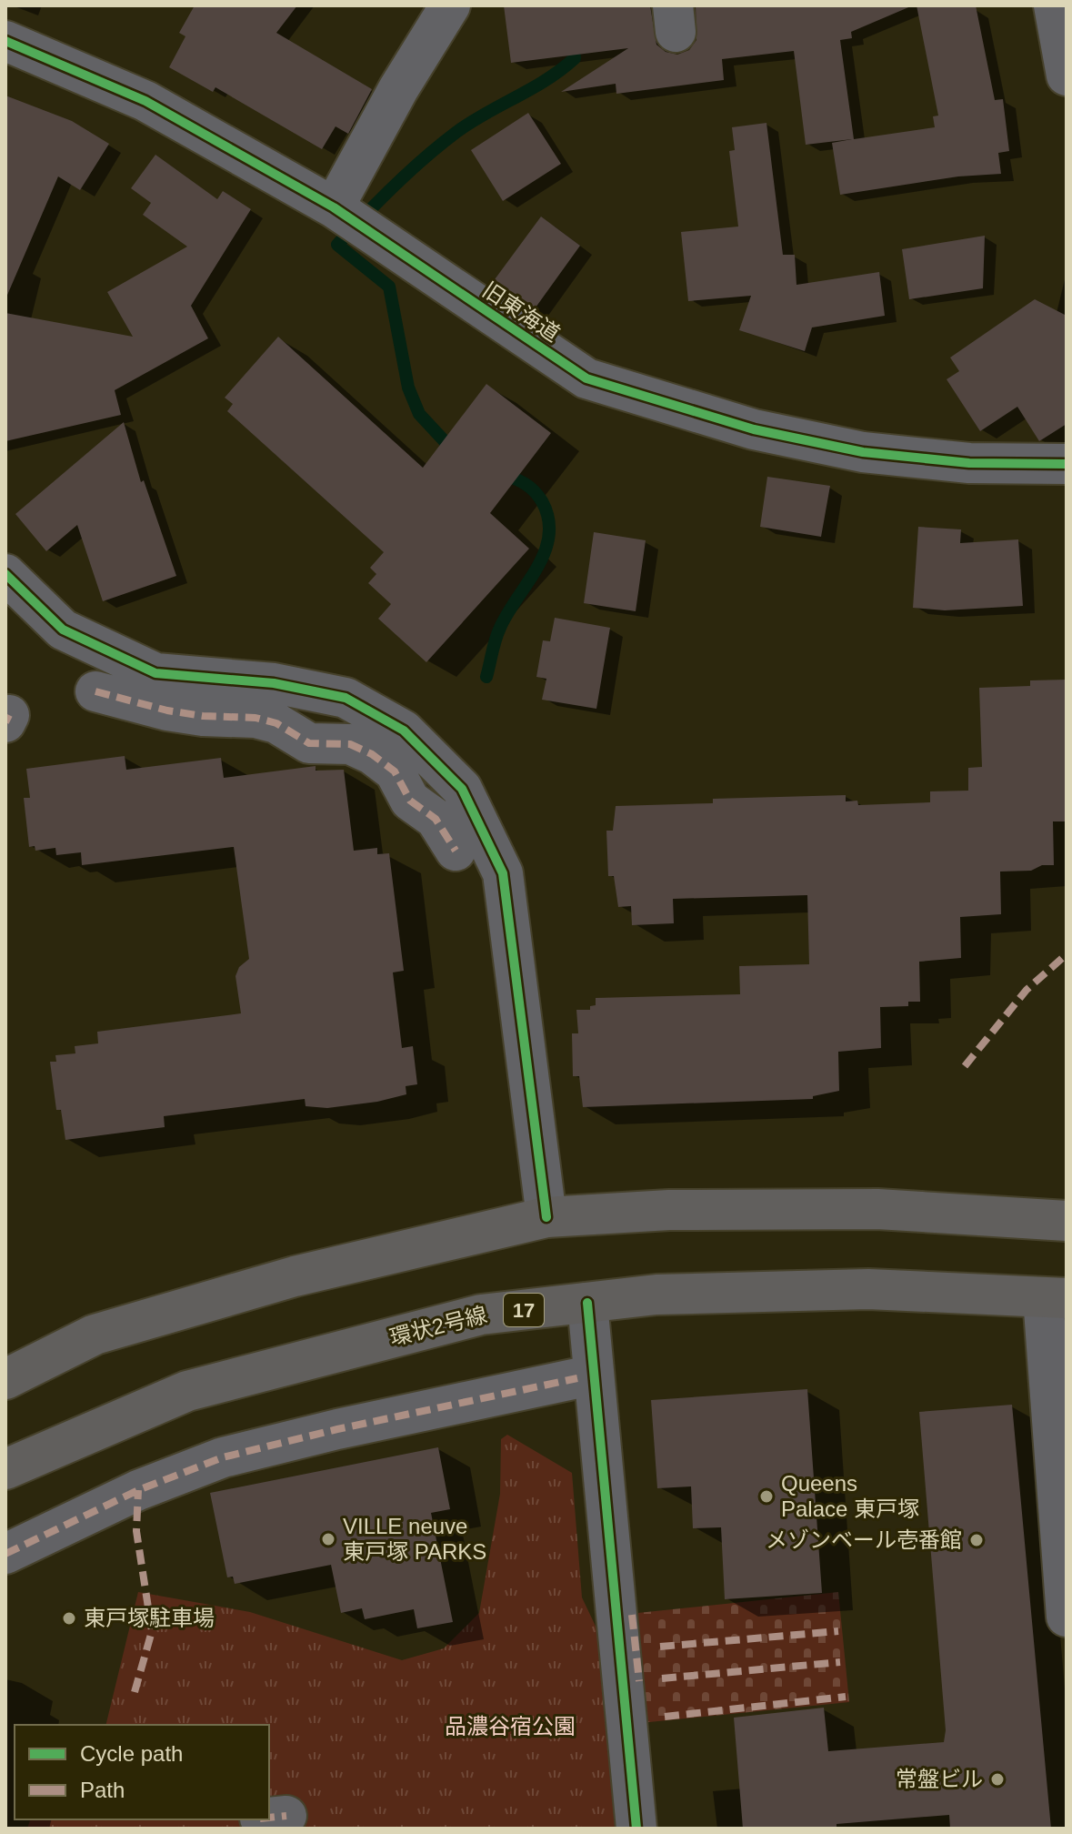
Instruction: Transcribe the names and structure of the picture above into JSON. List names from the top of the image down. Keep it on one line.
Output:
{"streets":{"main road":["17","環状2号線"],"street":["旧東海道"]},"parks":["品濃谷宿公園"],"places":["Queens Palace 東戸塚","VILLE neuve 東戸塚 PARKS","メゾンベール壱番館","東戸塚駐車場","常盤ビル"],"legend":["Cycle path","Path"]}
